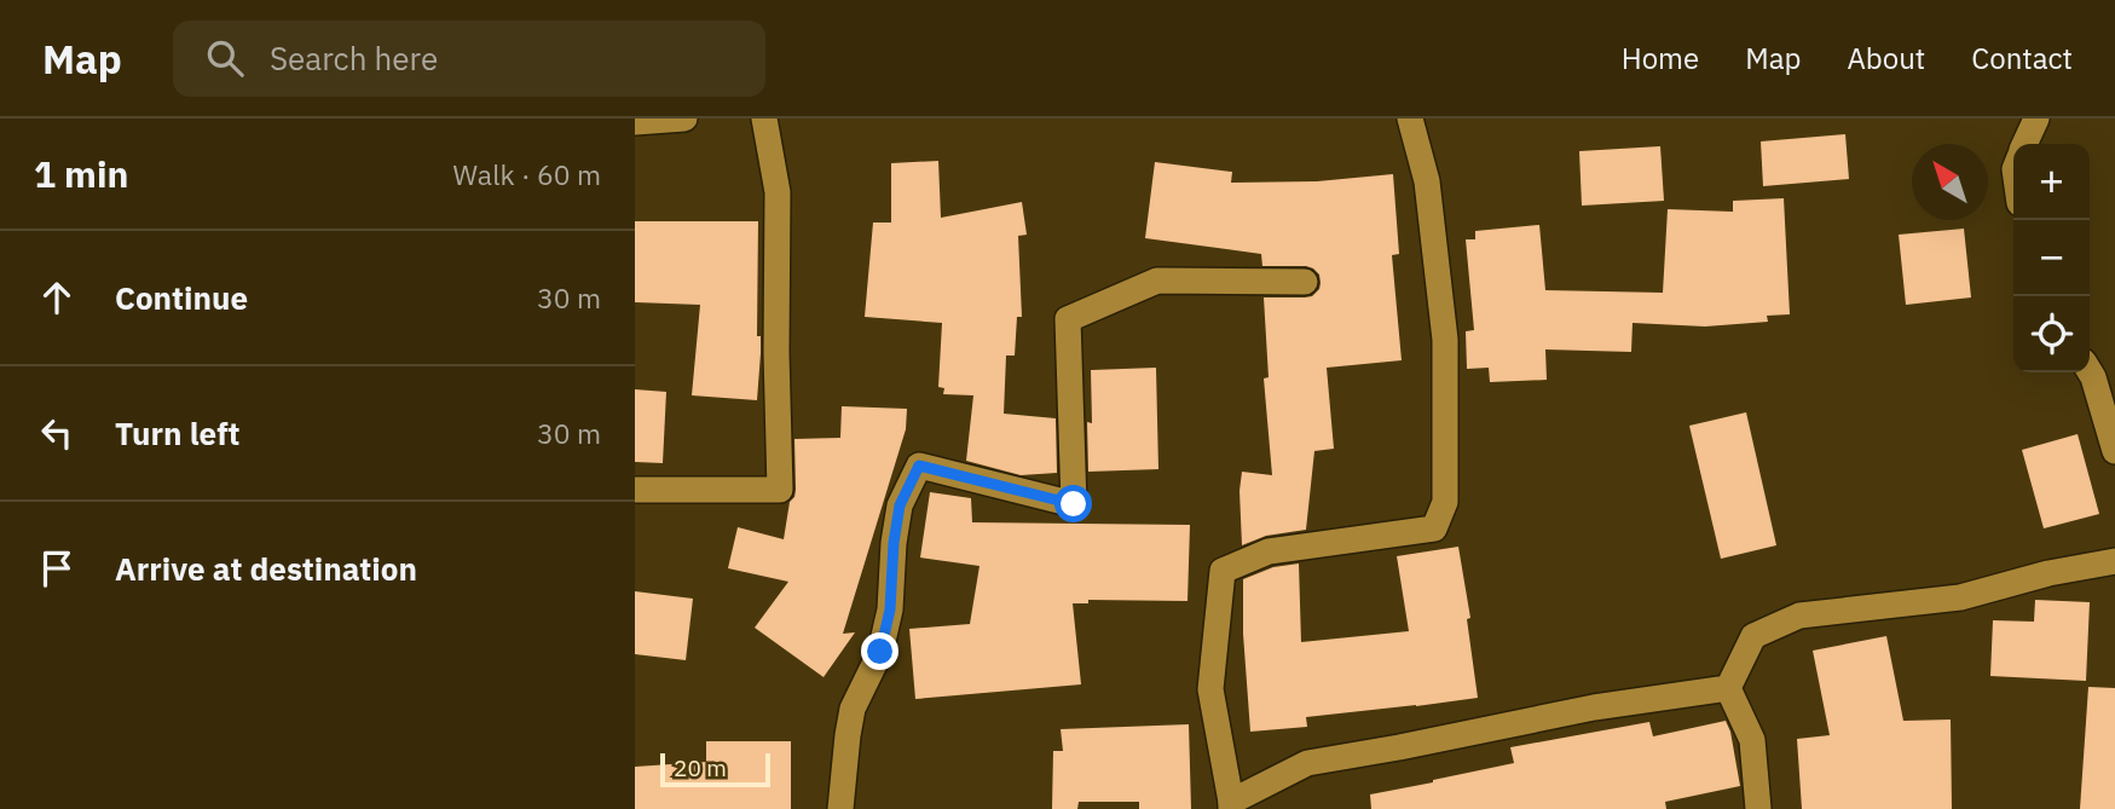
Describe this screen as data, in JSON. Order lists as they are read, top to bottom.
{
  "scale_bar": "20 m",
  "north": "top left",
  "page": {
    "header": "Map",
    "search": "Search here",
    "nav": [
      "Home",
      "Map",
      "About",
      "Contact"
    ],
    "heading": ["1 min", "Walk · 60 m"],
    "map_buttons": ["+", "−"],
    "list": [
      ["Continue", "30 m"],
      ["Turn left", "30 m"],
      "Arrive at destination"
    ],
    "scale": "20 m"
  }
}
